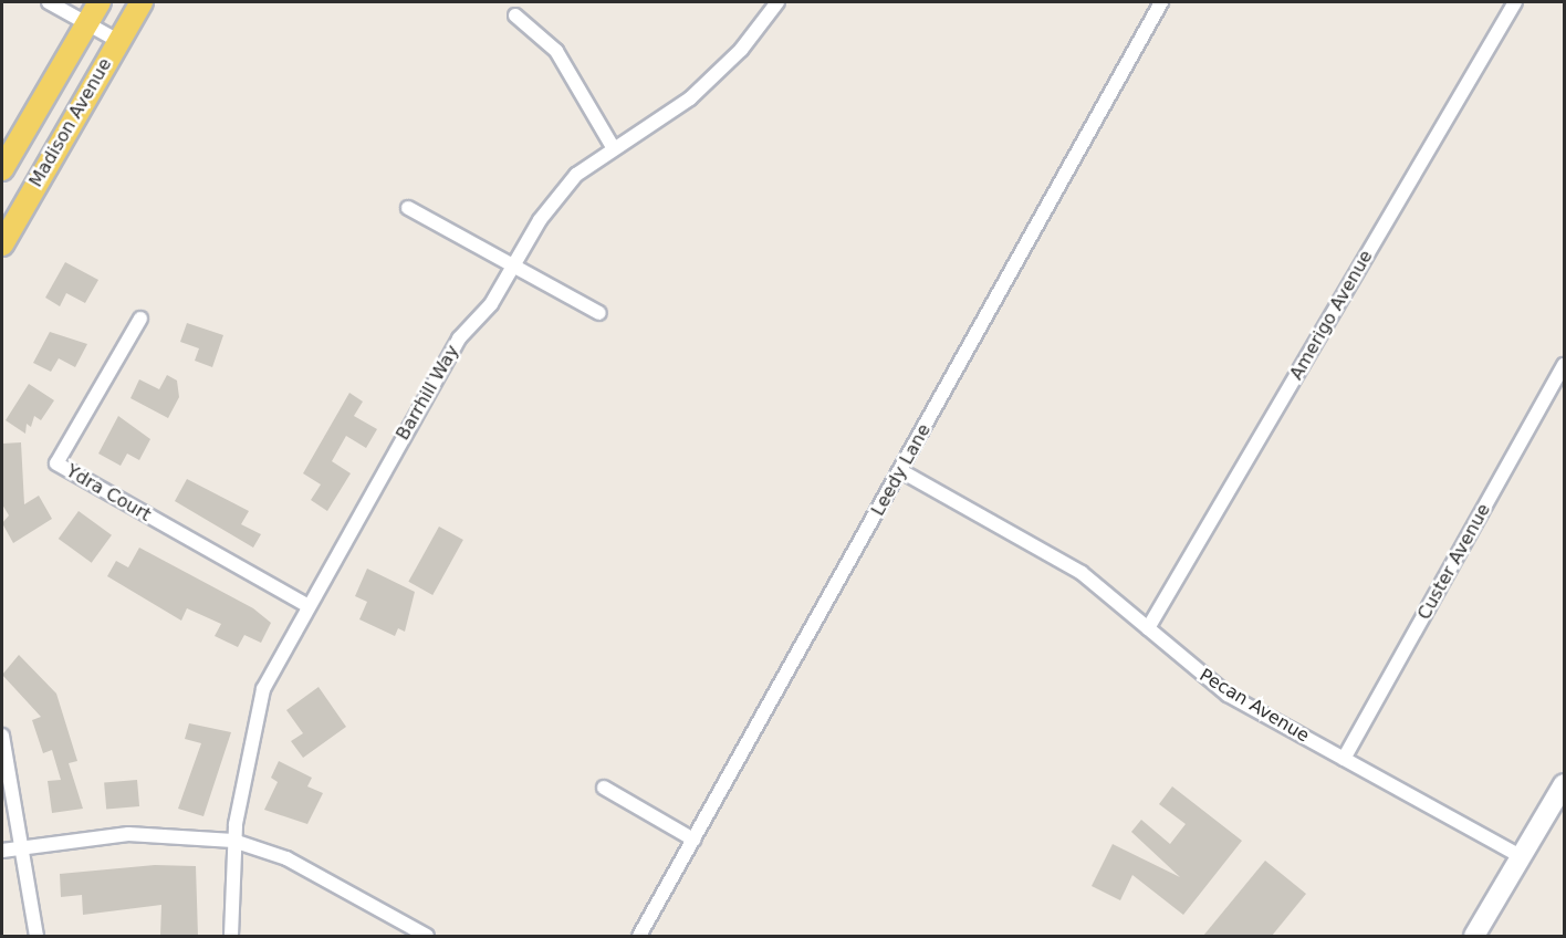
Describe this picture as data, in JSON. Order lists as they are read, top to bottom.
{
  "streets": {
    "main road": ["Madison Avenue"],
    "street": [
      "Amerigo Avenue",
      "Barrhill Way",
      "Leedy Lane",
      "Ydra Court",
      "Custer Avenue",
      "Pecan Avenue"
    ]
  },
  "crossings": [
    ["Amerigo Avenue", "Pecan Avenue"],
    ["Barrhill Way", "Ydra Court"],
    ["Leedy Lane", "Pecan Avenue"],
    ["Custer Avenue", "Pecan Avenue"]
  ]
}
